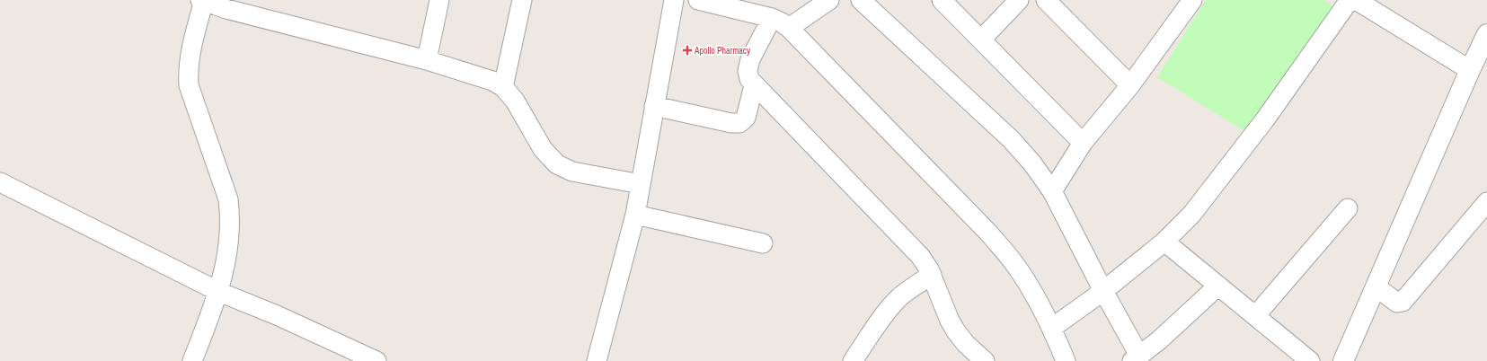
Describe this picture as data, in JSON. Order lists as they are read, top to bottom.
{
  "places": {
    "health": ["Apollo Pharmacy"]
  }
}
